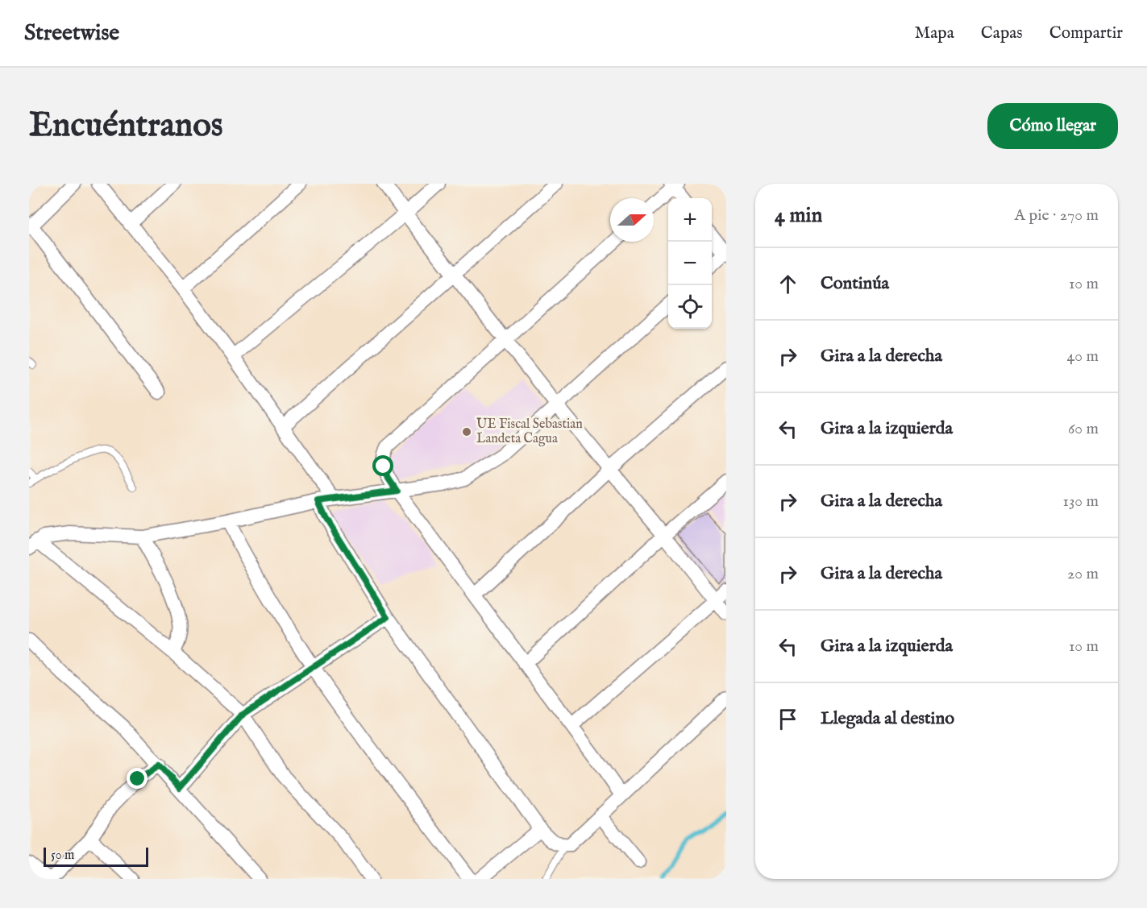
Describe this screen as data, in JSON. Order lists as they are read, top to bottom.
{
  "places": ["UE Fiscal Sebastian Landeta Cagua"],
  "scale_bar": "50 m",
  "north": "right",
  "page": {
    "header": "Streetwise",
    "nav": ["Mapa", "Capas", "Compartir"],
    "buttons": "Cómo llegar",
    "title": "Encuéntranos",
    "heading": ["4 min", "A pie · 270 m"],
    "map_buttons": ["+", "−"],
    "list": [
      ["Continúa", "10 m"],
      ["Gira a la derecha", "40 m"],
      ["Gira a la izquierda", "60 m"],
      ["Gira a la derecha", "130 m"],
      ["Gira a la derecha", "20 m"],
      ["Gira a la izquierda", "10 m"],
      "Llegada al destino"
    ],
    "scale": "50 m"
  }
}
